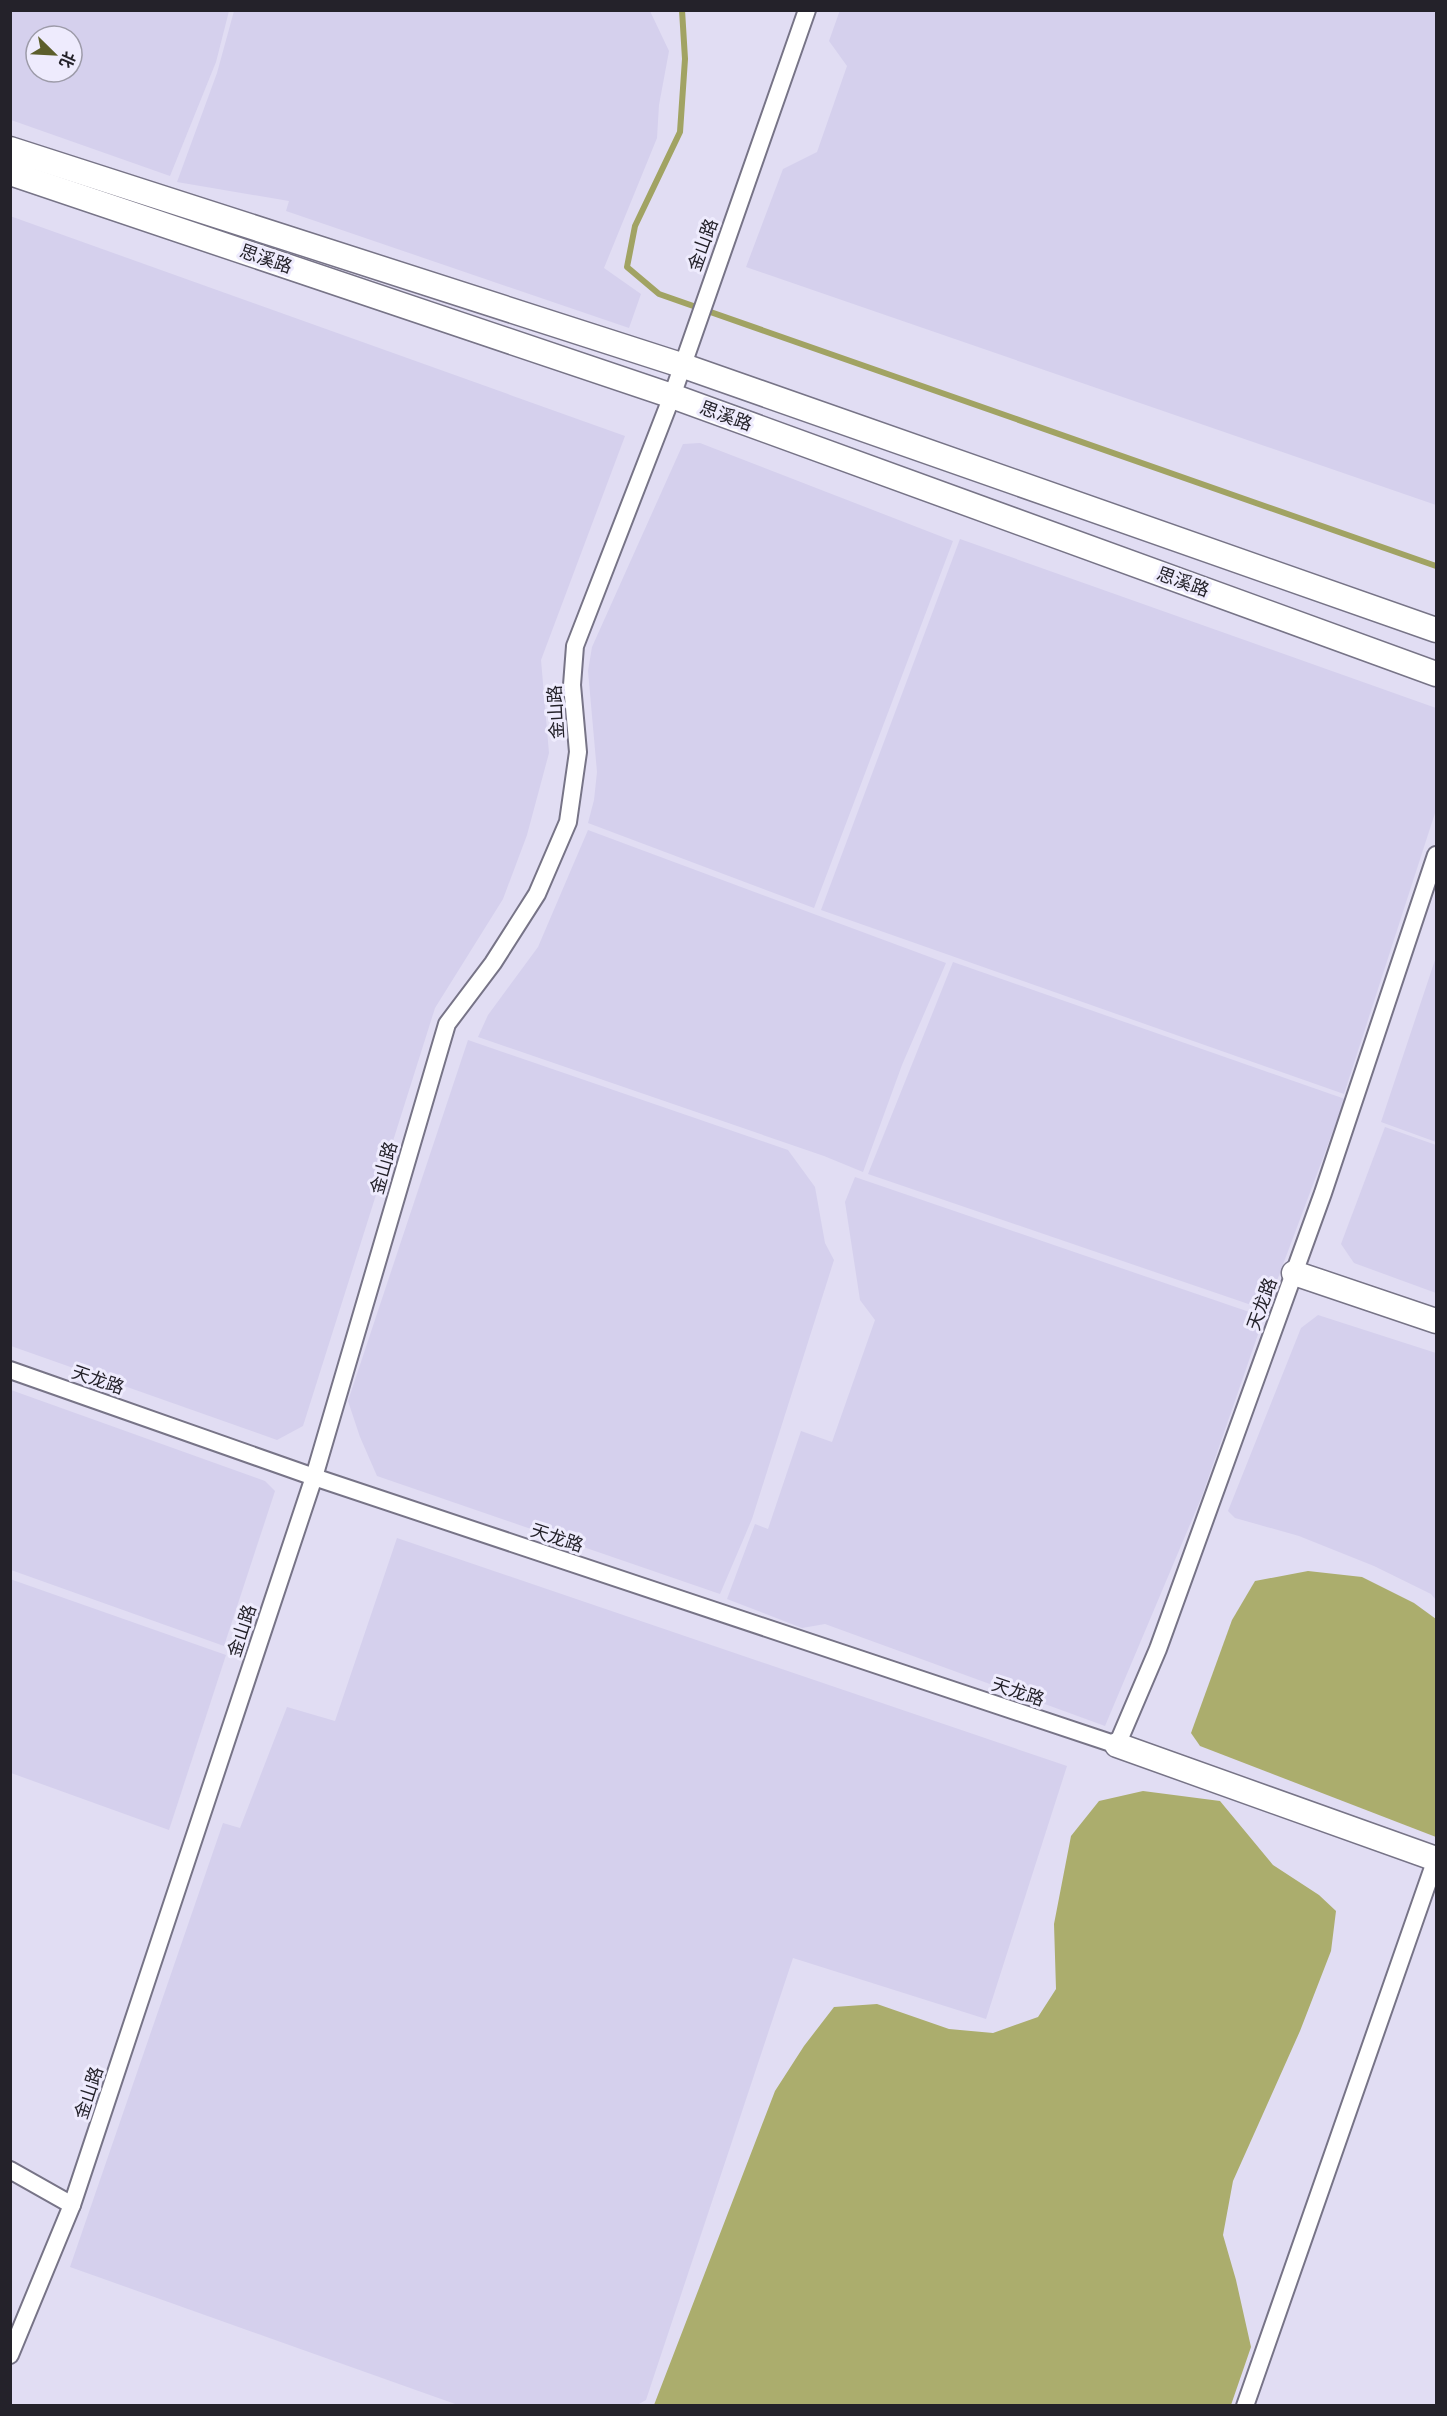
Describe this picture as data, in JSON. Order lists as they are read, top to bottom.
{
  "streets": {
    "street": ["金山路", "思溪路", "天龙路"]
  },
  "crossings": [
    ["金山路", "思溪路"],
    ["金山路", "天龙路"]
  ],
  "north": "bottom right"
}
